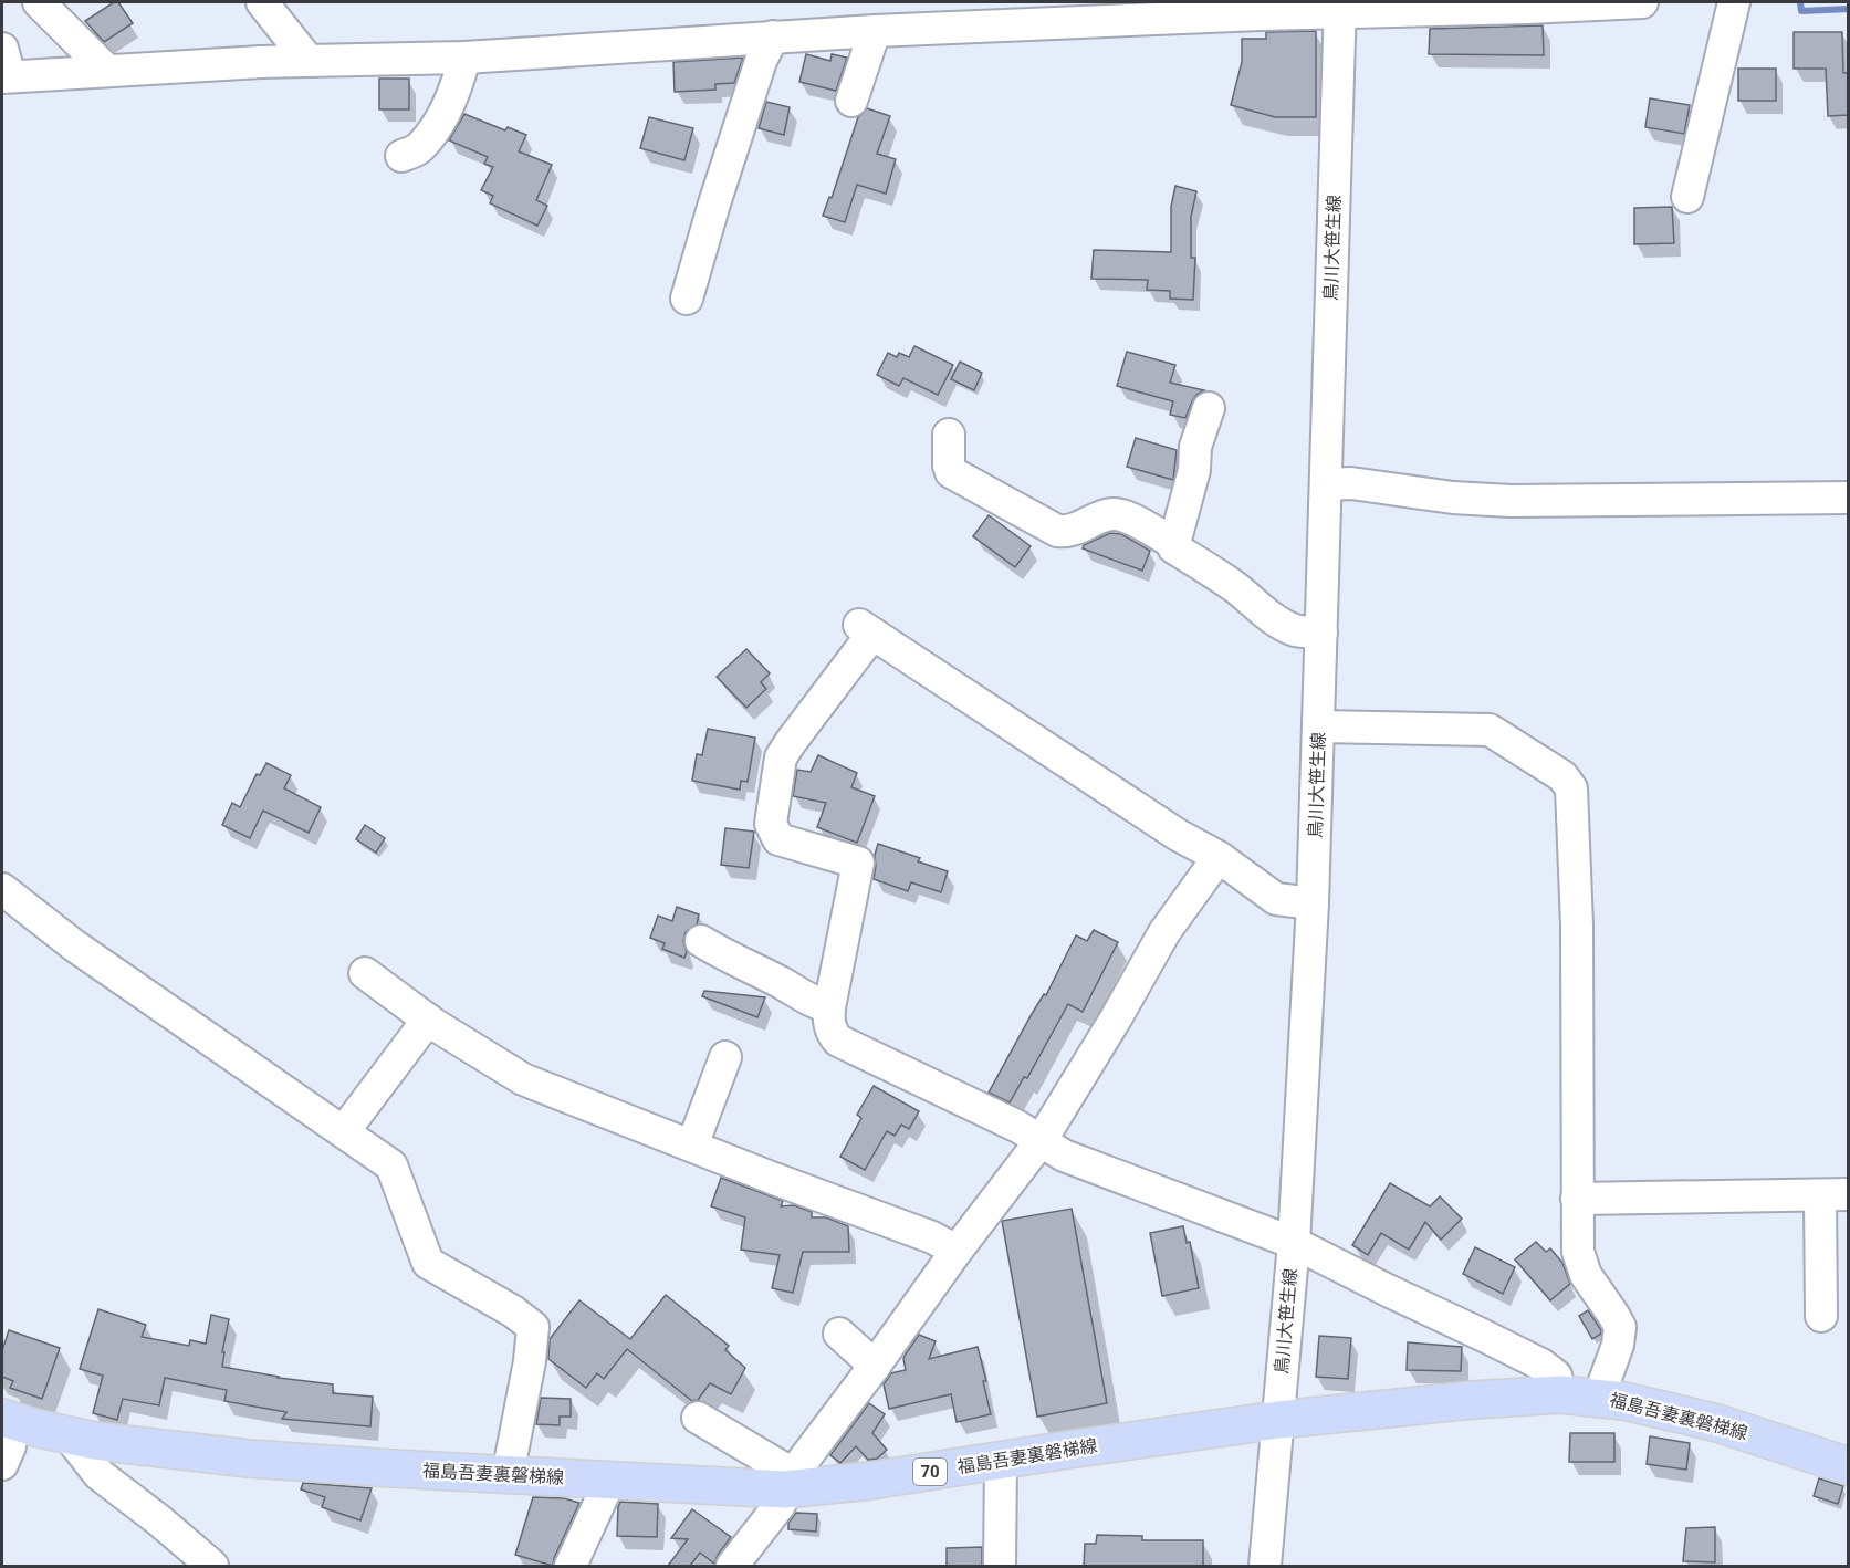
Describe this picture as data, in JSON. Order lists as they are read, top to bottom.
{
  "streets": {
    "main road": ["福島吾妻裏磐梯線", "70"],
    "street": ["鳥川大笹生線"]
  },
  "crossings": [
    ["鳥川大笹生線", "福島吾妻裏磐梯線"]
  ]
}
